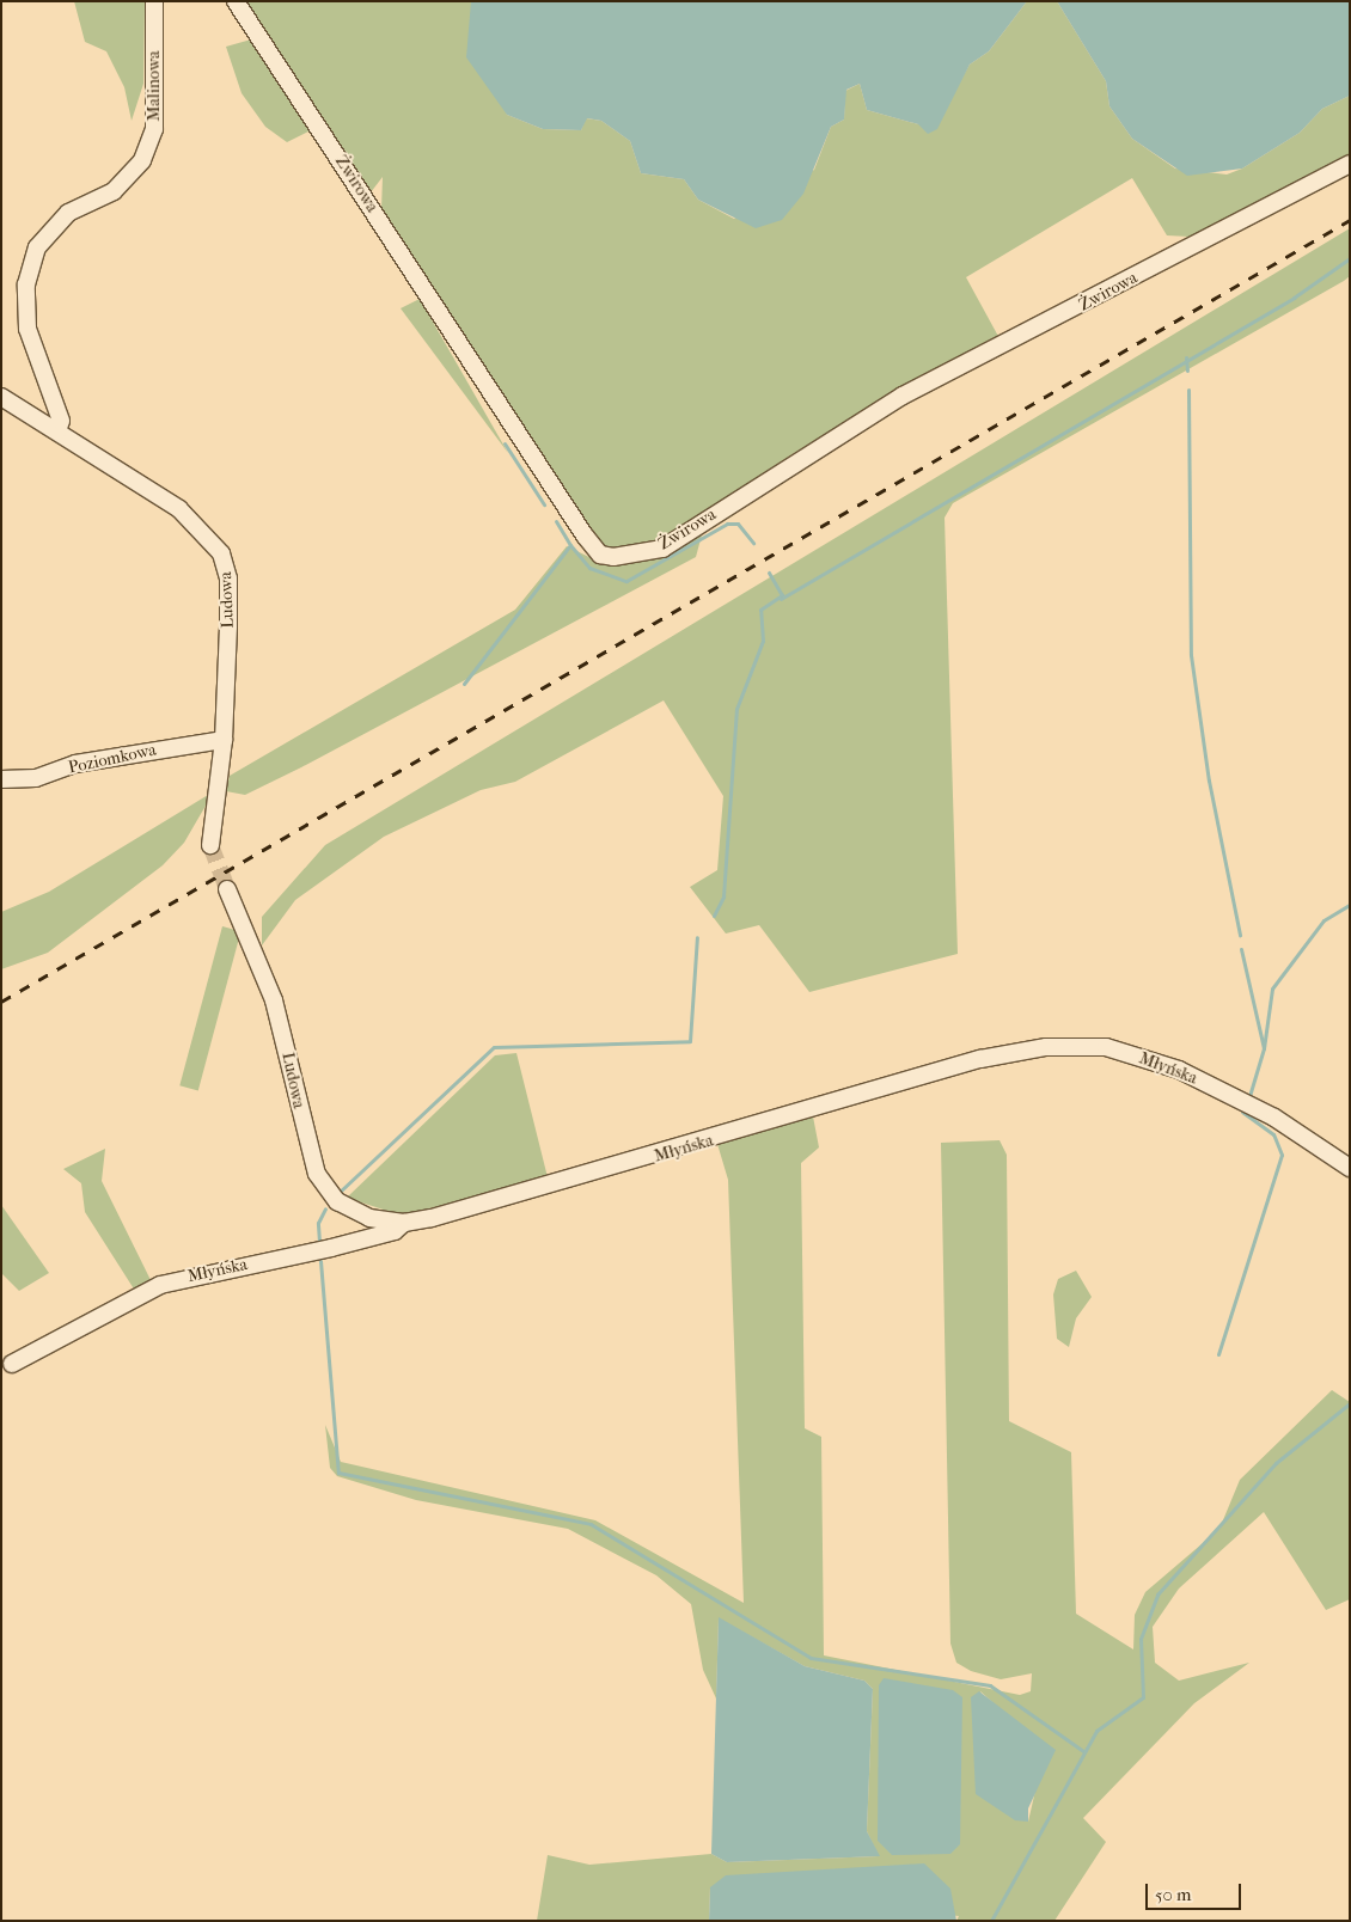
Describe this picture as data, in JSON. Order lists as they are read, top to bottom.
{
  "streets": {
    "street": [
      "Malinowa",
      "Żwirowa",
      "Ludowa",
      "Poziomkowa",
      "Młyńska"
    ]
  },
  "crossings": [
    ["Malinowa", "Ludowa"],
    ["Ludowa", "Poziomkowa"],
    ["Ludowa", "Młyńska"]
  ],
  "scale_bar": "50 m"
}
